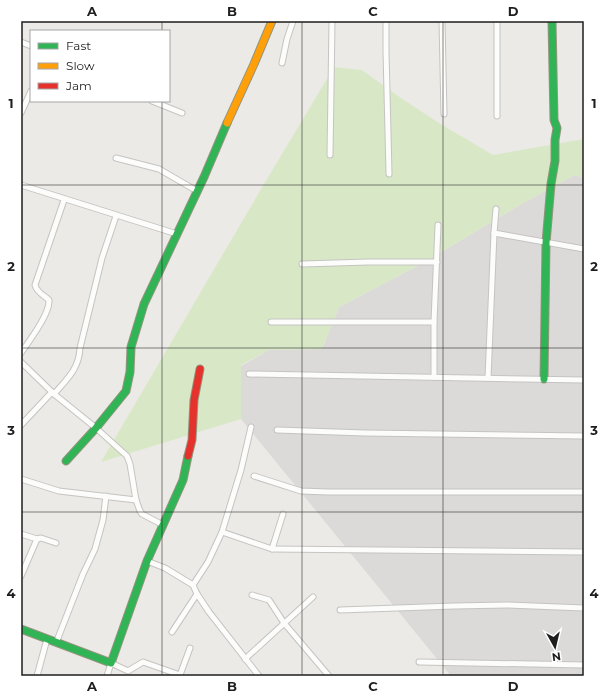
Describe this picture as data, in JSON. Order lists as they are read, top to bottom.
{
  "legend": ["Fast", "Slow", "Jam"],
  "north": "bottom",
  "grid": {
    "columns": [
      "A",
      "B",
      "C",
      "D"
    ],
    "rows": [
      "1",
      "2",
      "3",
      "4"
    ]
  }
}
